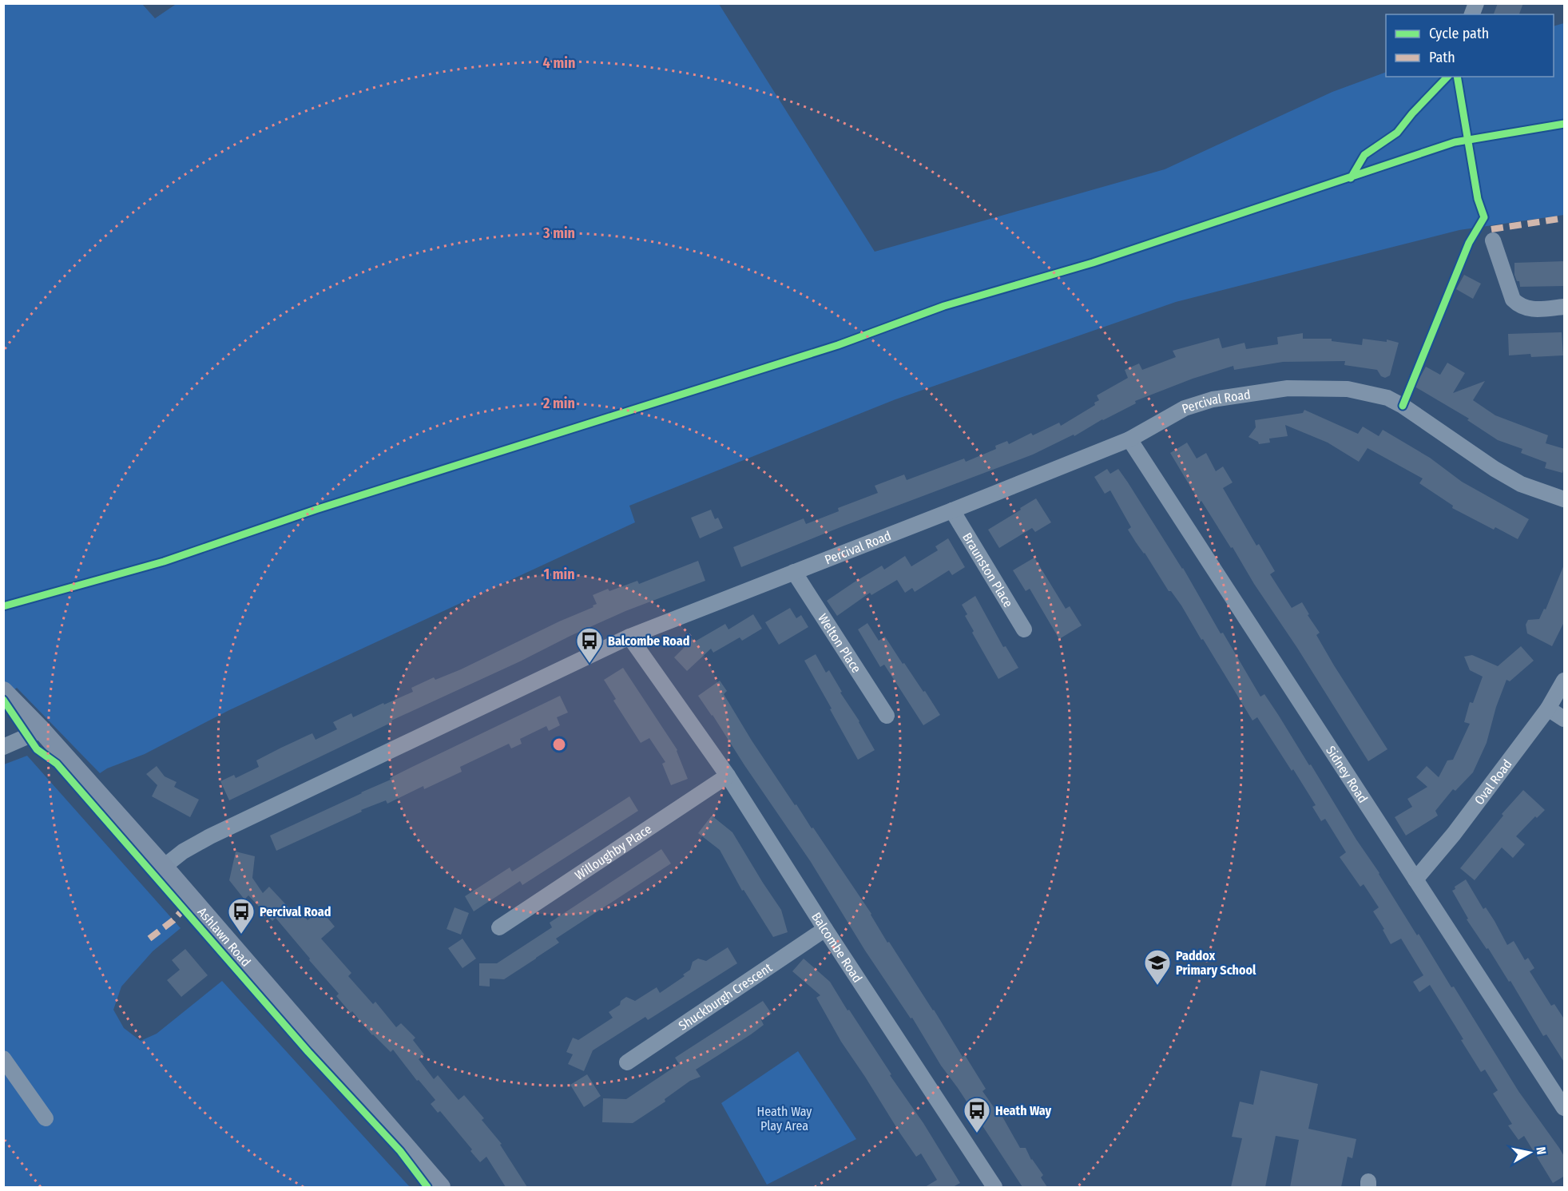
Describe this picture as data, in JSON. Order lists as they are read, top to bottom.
{
  "streets": {
    "main road": ["Ashlawn Road"],
    "street": [
      "Percival Road",
      "Braunston Place",
      "Welton Place",
      "Sidney Road",
      "Oval Road",
      "Willoughby Place",
      "Balcombe Road",
      "Shuckburgh Crescent"
    ]
  },
  "crossings": [
    ["Percival Road", "Braunston Place"],
    ["Percival Road", "Welton Place"],
    ["Percival Road", "Sidney Road"],
    ["Percival Road", "Ashlawn Road"],
    ["Percival Road", "Balcombe Road"],
    ["Sidney Road", "Oval Road"],
    ["Willoughby Place", "Balcombe Road"],
    ["Balcombe Road", "Shuckburgh Crescent"]
  ],
  "parks": ["Heath Way Play Area"],
  "places": {
    "bus stop": ["Balcombe Road", "Percival Road", "Heath Way"],
    "school or university": ["Paddox Primary School"]
  },
  "legend": ["Cycle path", "Path"],
  "north": "right",
  "rings": [
    "4 min",
    "3 min",
    "2 min",
    "1 min"
  ]
}
